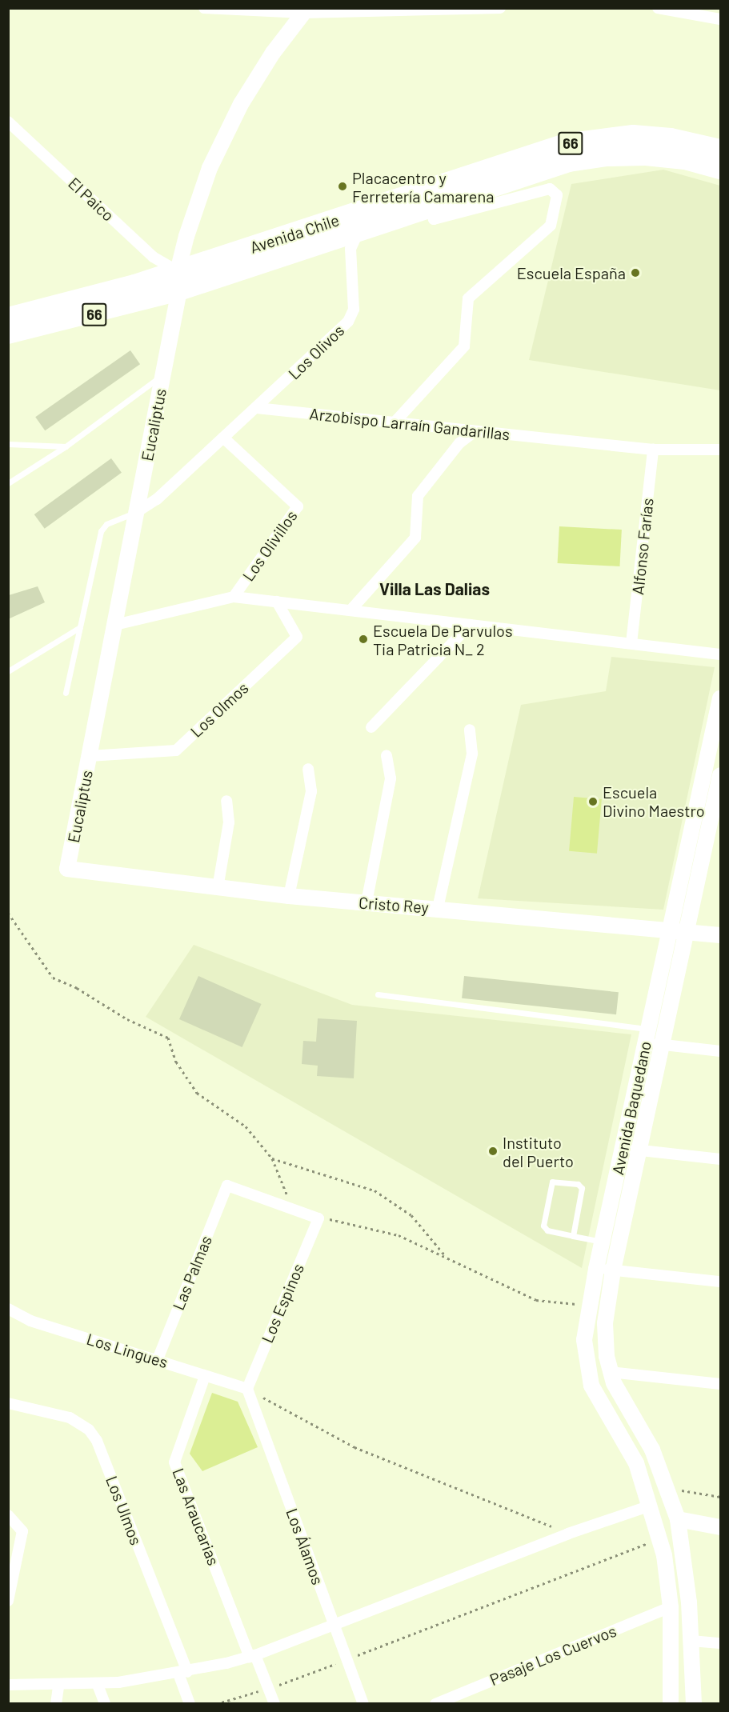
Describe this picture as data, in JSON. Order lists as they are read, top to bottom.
{
  "streets": {
    "highway": ["66", "Avenida Chile"],
    "main road": ["Eucaliptus", "Cristo Rey", "Avenida Baquedano"],
    "street": [
      "El Paico",
      "Los Olivos",
      "Arzobispo Larraín Gandarillas",
      "Los Olivillos",
      "Alfonso Farías",
      "Los Olmos",
      "Las Palmas",
      "Los Espinos",
      "Los Lingues",
      "Los Ulmos",
      "Las Araucarias",
      "Los Álamos",
      "Pasaje Los Cuervos"
    ]
  },
  "crossings": [
    ["El Paico", "Avenida Chile"],
    ["El Paico", "Eucaliptus"],
    ["Avenida Chile", "Los Olivos"],
    ["Avenida Chile", "Eucaliptus"],
    ["Los Olivos", "Arzobispo Larraín Gandarillas"],
    ["Arzobispo Larraín Gandarillas", "Alfonso Farías"],
    ["Eucaliptus", "Los Olmos"],
    ["Eucaliptus", "Cristo Rey"],
    ["Cristo Rey", "Avenida Baquedano"],
    ["Avenida Baquedano", "Pasaje Los Cuervos"],
    ["Las Palmas", "Los Lingues"],
    ["Los Espinos", "Los Lingues"],
    ["Los Espinos", "Los Álamos"],
    ["Los Lingues", "Las Araucarias"],
    ["Los Lingues", "Los Álamos"]
  ],
  "districts": ["Villa Las Dalias"],
  "places": [
    "Placacentro y Ferretería Camarena",
    "Escuela España",
    "Escuela De Parvulos Tia Patricia N_ 2",
    "Escuela Divino Maestro",
    "Instituto del Puerto"
  ]
}
